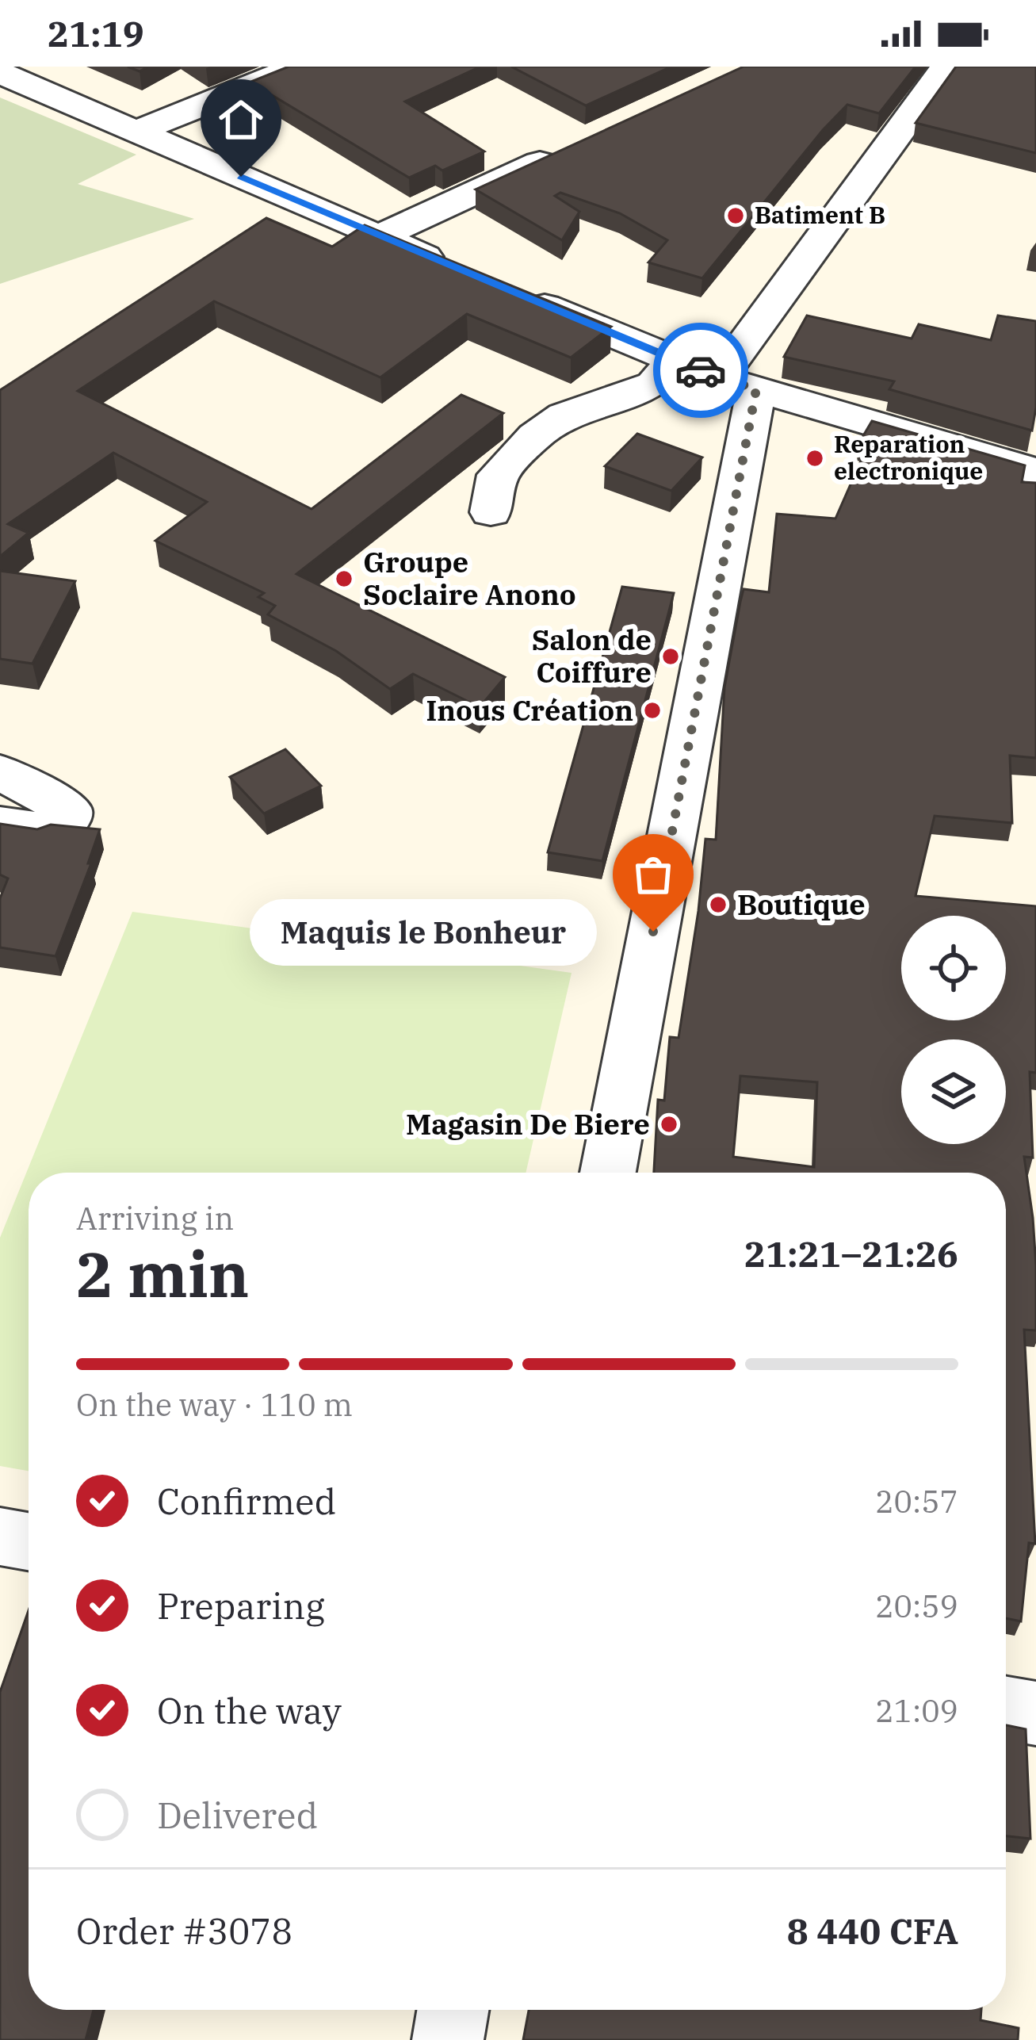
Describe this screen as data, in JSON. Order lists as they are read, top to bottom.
{
  "places": [
    "Batiment B",
    "Reparation electronique",
    "Groupe Soclaire Anono",
    "Salon de Coiffure",
    "Inous Création",
    "Boutique",
    "Maquis le Bonheur",
    "Magasin De Biere"
  ],
  "page": {
    "status": "21:19",
    "bubble": "Maquis le Bonheur",
    "heading": ["2 min", "Arriving in", "21:21–21:26"],
    "panel": ["Order #3078", "8 440 CFA"],
    "bar": "On the way · 110 m",
    "list": [
      ["Confirmed", "20:57"],
      ["Preparing", "20:59"],
      ["On the way", "21:09"],
      "Delivered"
    ]
  }
}
